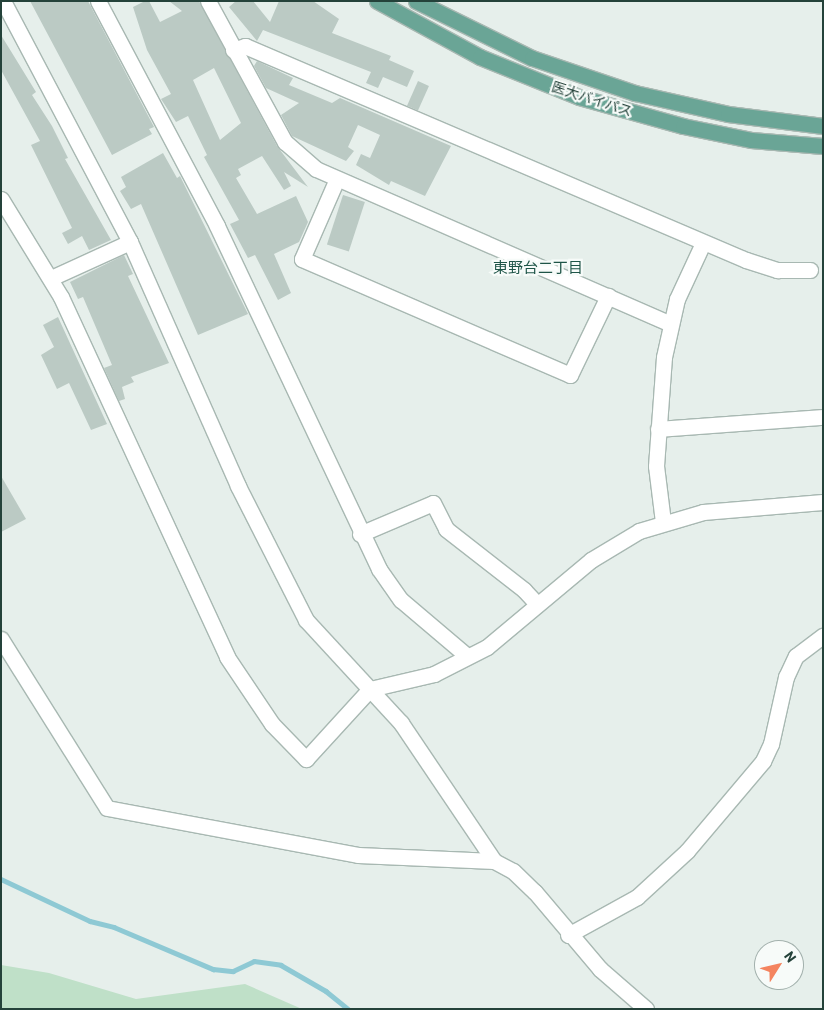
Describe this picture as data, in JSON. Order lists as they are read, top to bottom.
{
  "streets": {
    "main road": ["医大バイパス"]
  },
  "districts": ["東野台二丁目"],
  "north": "top right"
}
